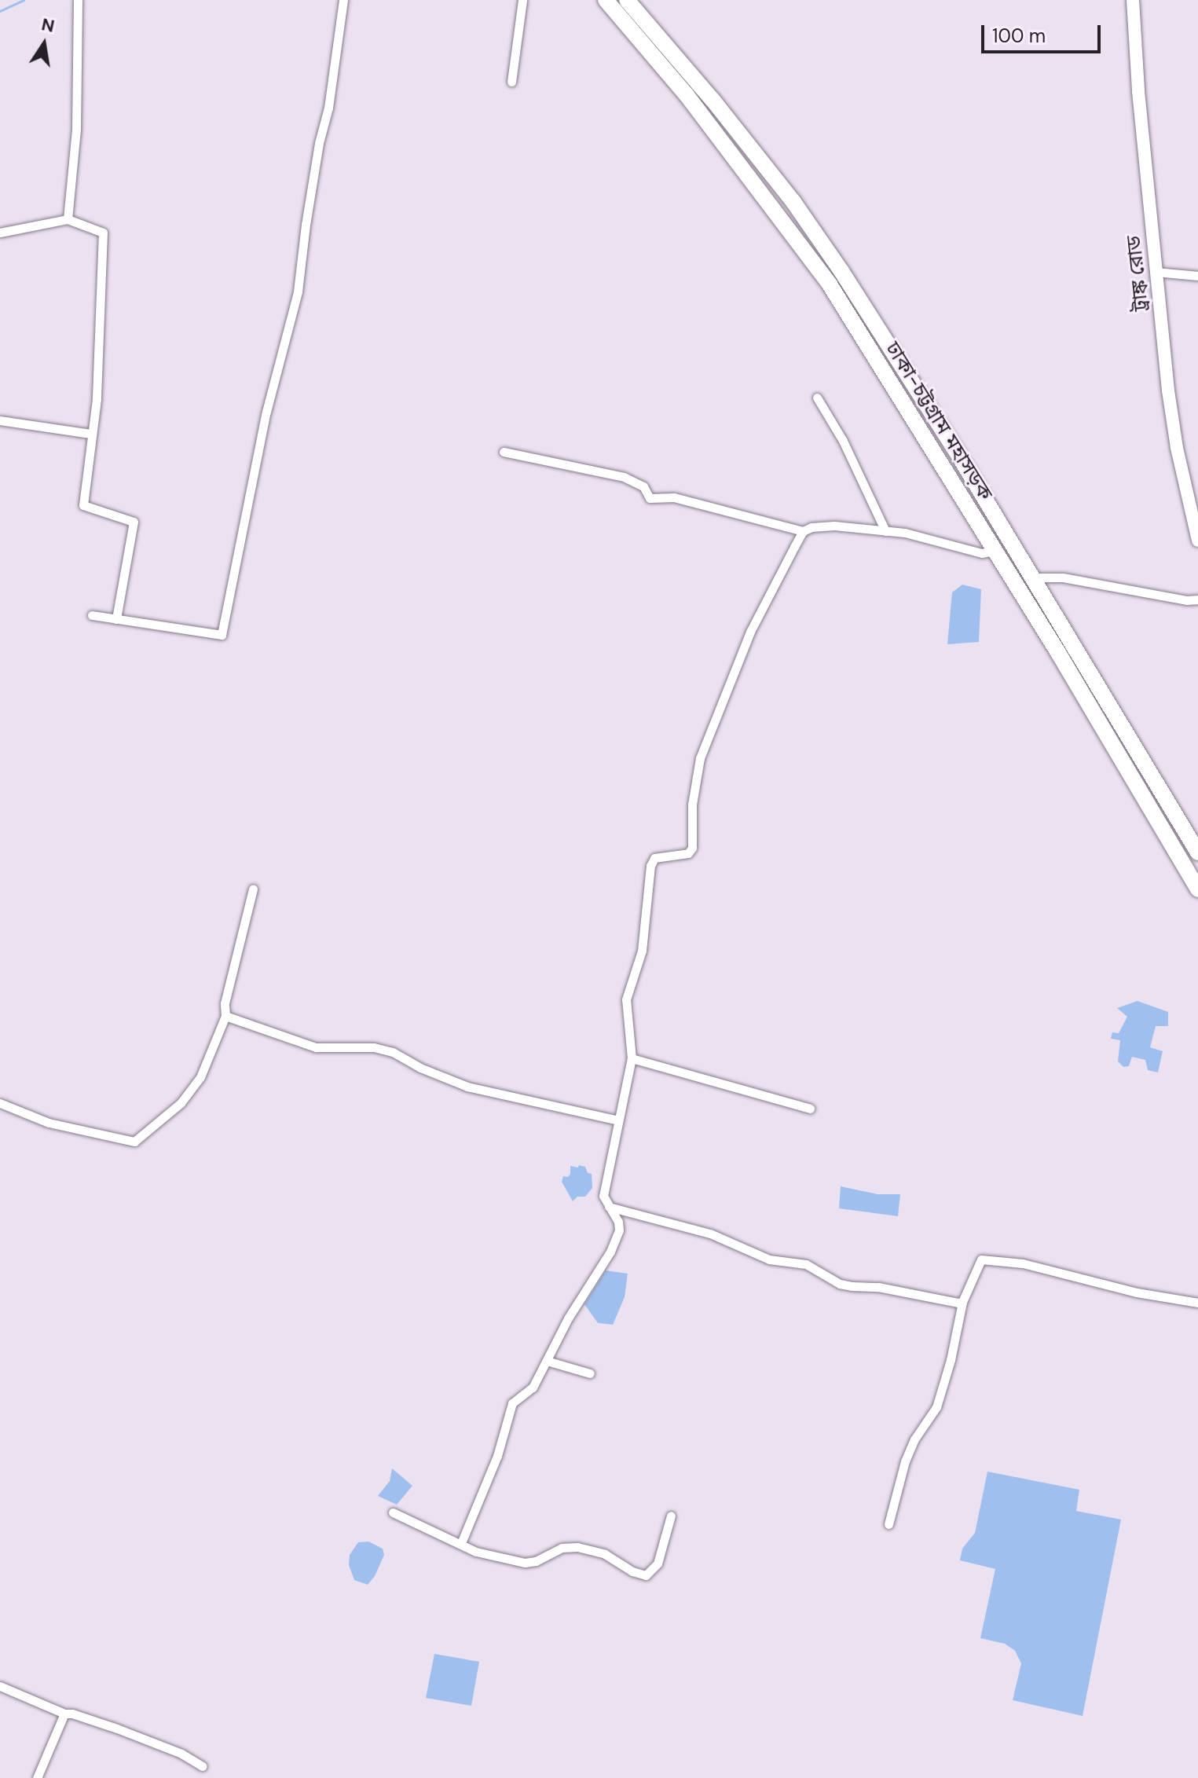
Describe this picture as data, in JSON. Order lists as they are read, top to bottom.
{
  "streets": {
    "highway": ["ঢাকা-চট্টগ্রাম মহাসড়ক"],
    "main road": ["ট্রাঙ্ক রোড"]
  },
  "scale_bar": "100 m",
  "north": "top"
}
